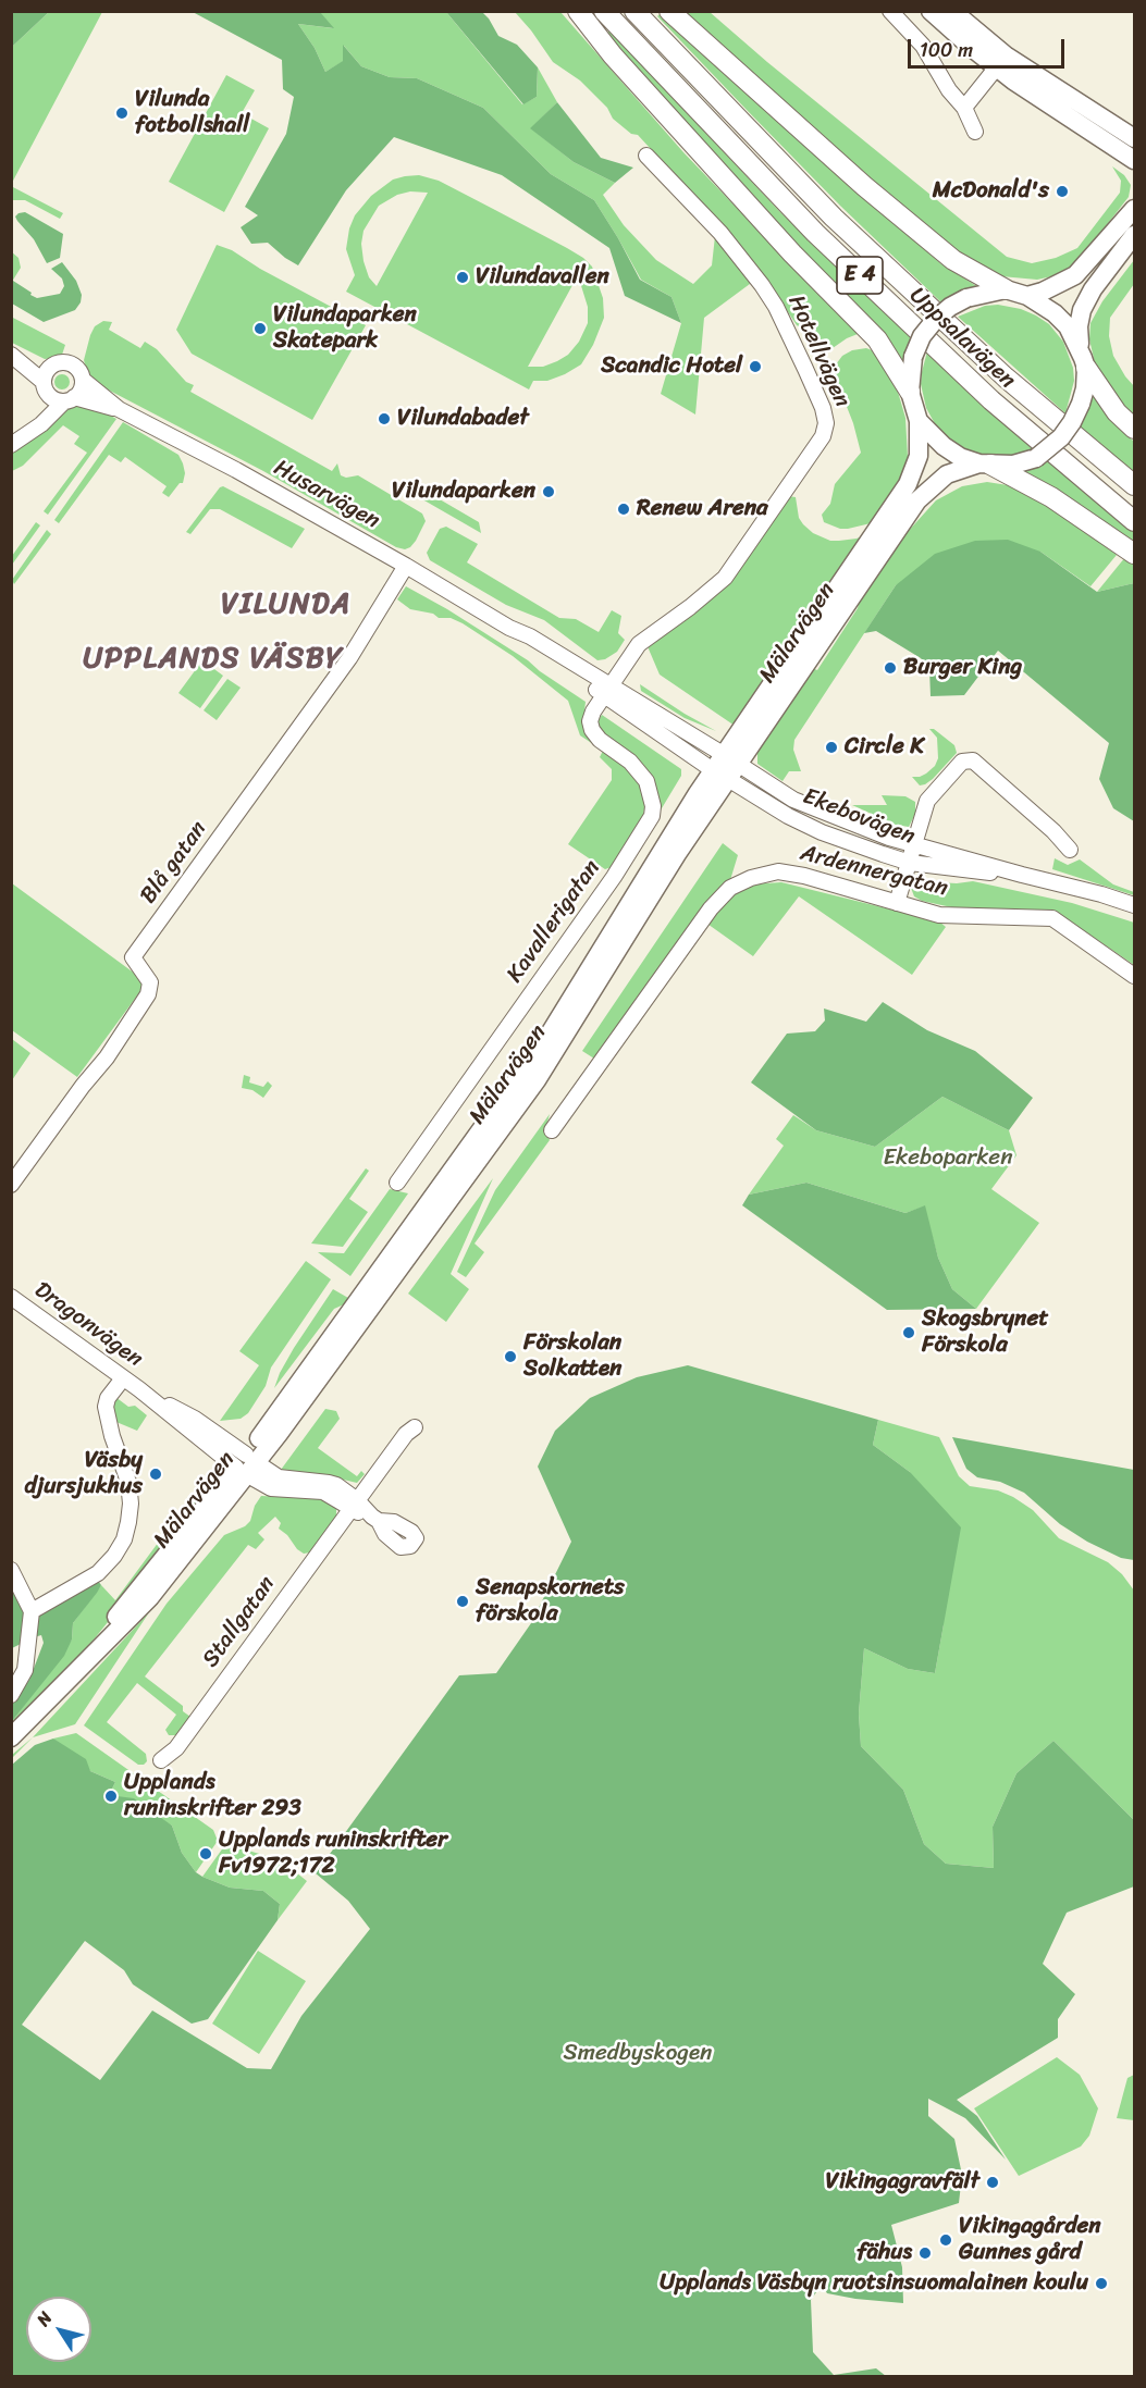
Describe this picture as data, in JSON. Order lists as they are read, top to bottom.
{
  "streets": {
    "highway": ["E 4", "Uppsalavägen"],
    "main road": ["Mälarvägen"],
    "street": [
      "Hotellvägen",
      "Husarvägen",
      "Ekebovägen",
      "Blå gatan",
      "Ardennergatan",
      "Kavallerigatan",
      "Dragonvägen",
      "Stallgatan"
    ]
  },
  "crossings": [
    ["Hotellvägen", "Husarvägen"],
    ["Hotellvägen", "Kavallerigatan"],
    ["Husarvägen", "Mälarvägen"],
    ["Husarvägen", "Ekebovägen"],
    ["Husarvägen", "Blå gatan"],
    ["Husarvägen", "Kavallerigatan"],
    ["Mälarvägen", "Ekebovägen"],
    ["Mälarvägen", "Dragonvägen"]
  ],
  "districts": ["VILUNDA", "UPPLANDS VÄSBY"],
  "parks": ["Ekeboparken", "Smedbyskogen"],
  "places": [
    "Vilunda fotbollshall",
    "McDonald's",
    "Vilundavallen",
    "Vilundaparken Skatepark",
    "Scandic Hotel",
    "Vilundabadet",
    "Vilundaparken",
    "Renew Arena",
    "Burger King",
    "Circle K",
    "Skogsbrynet Förskola",
    "Förskolan Solkatten",
    "Väsby djursjukhus",
    "Senapskornets förskola",
    "Upplands runinskrifter 293",
    "Upplands runinskrifter Fv1972;172",
    "Vikingagravfält",
    "Vikingagården Gunnes gård",
    "fähus",
    "Upplands Väsbyn ruotsinsuomalainen koulu"
  ],
  "scale_bar": "100 m",
  "north": "top left"
}
